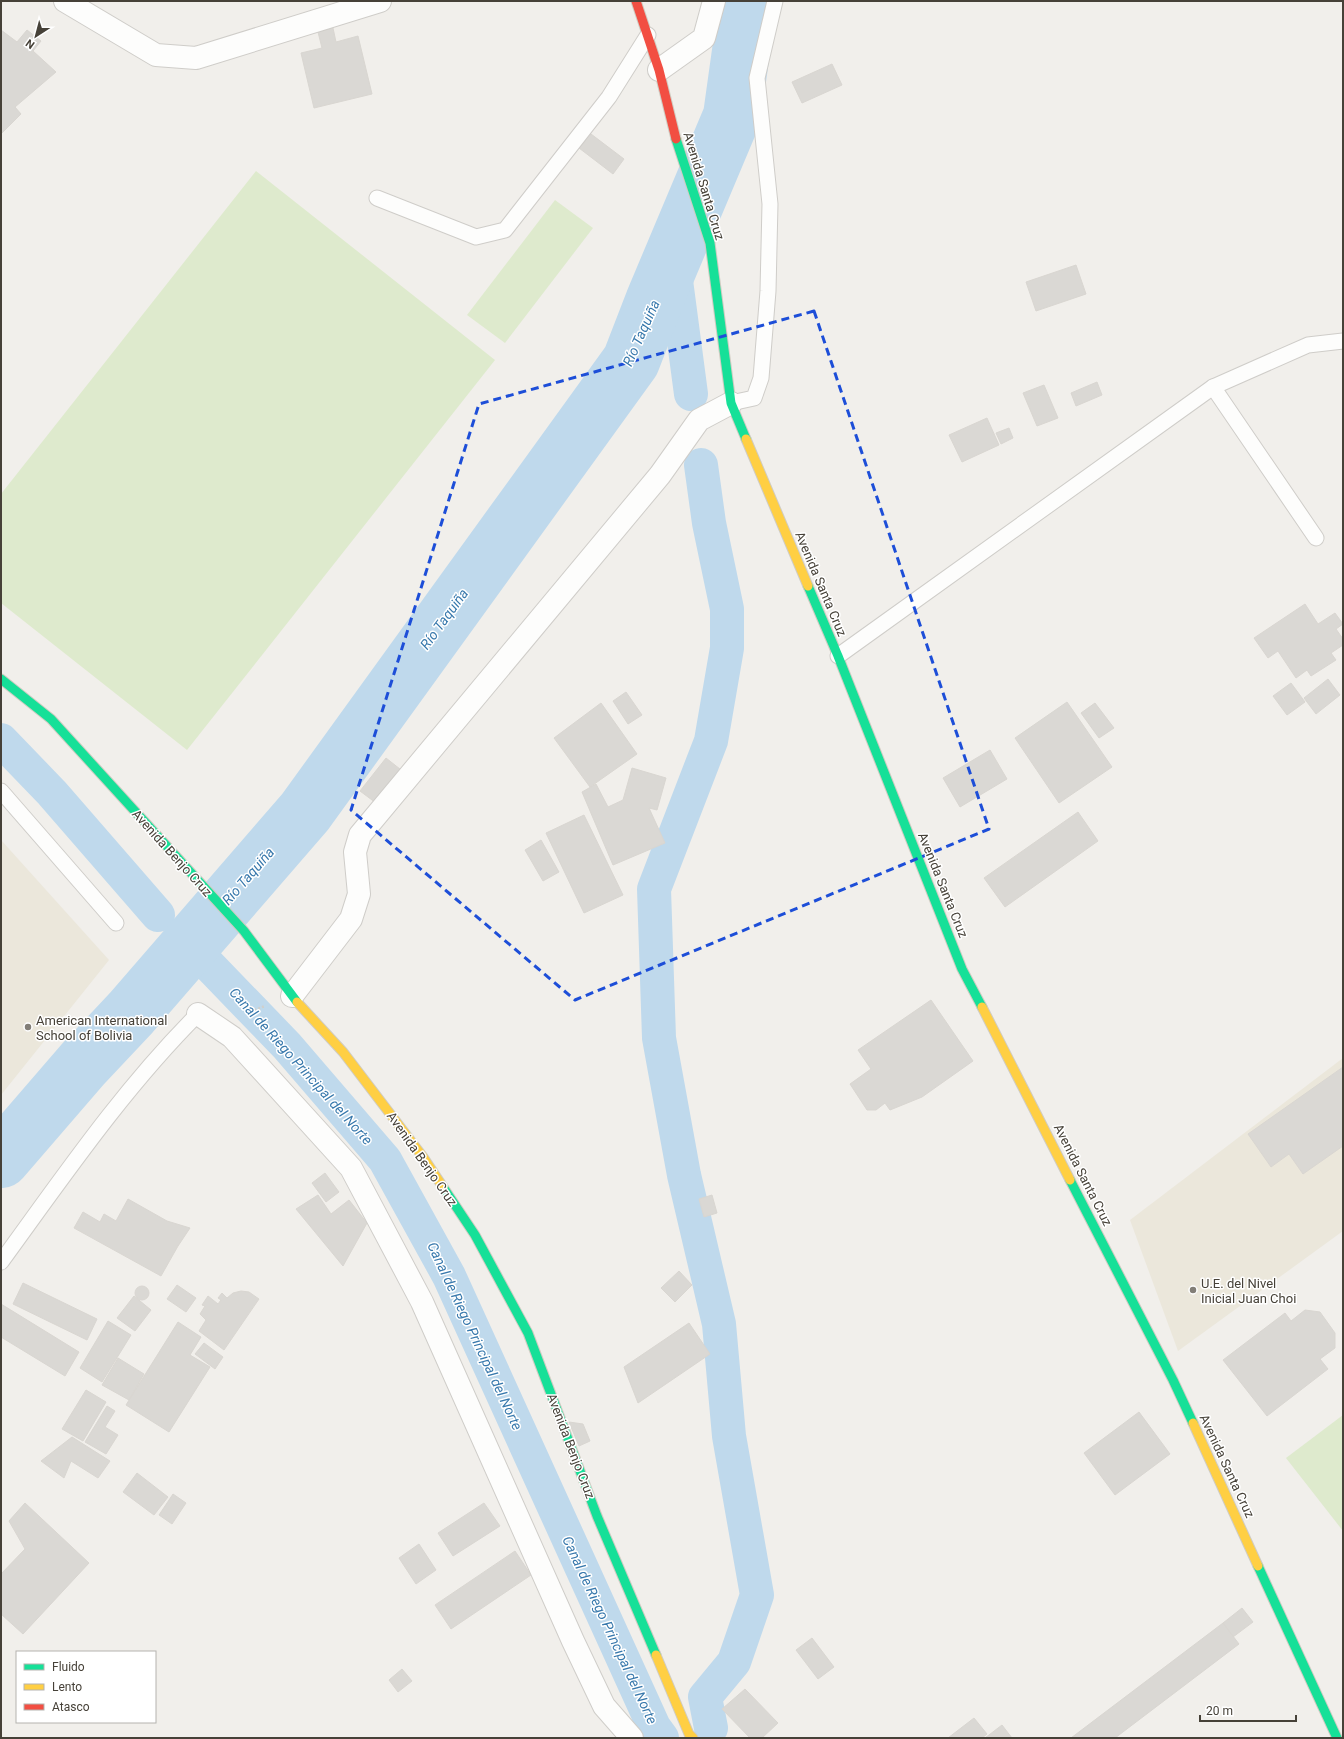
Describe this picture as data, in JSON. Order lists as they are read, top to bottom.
{
  "streets": {
    "street": ["Avenida Santa Cruz", "Avenida Benjo Cruz"]
  },
  "water": ["Río Taquiña", "Canal de Riego Principal del Norte"],
  "places": ["American International School of Bolivia", "U.E. del Nivel Inicial Juan Choi"],
  "legend": ["Fluido", "Lento", "Atasco"],
  "scale_bar": "20 m",
  "north": "bottom left"
}
